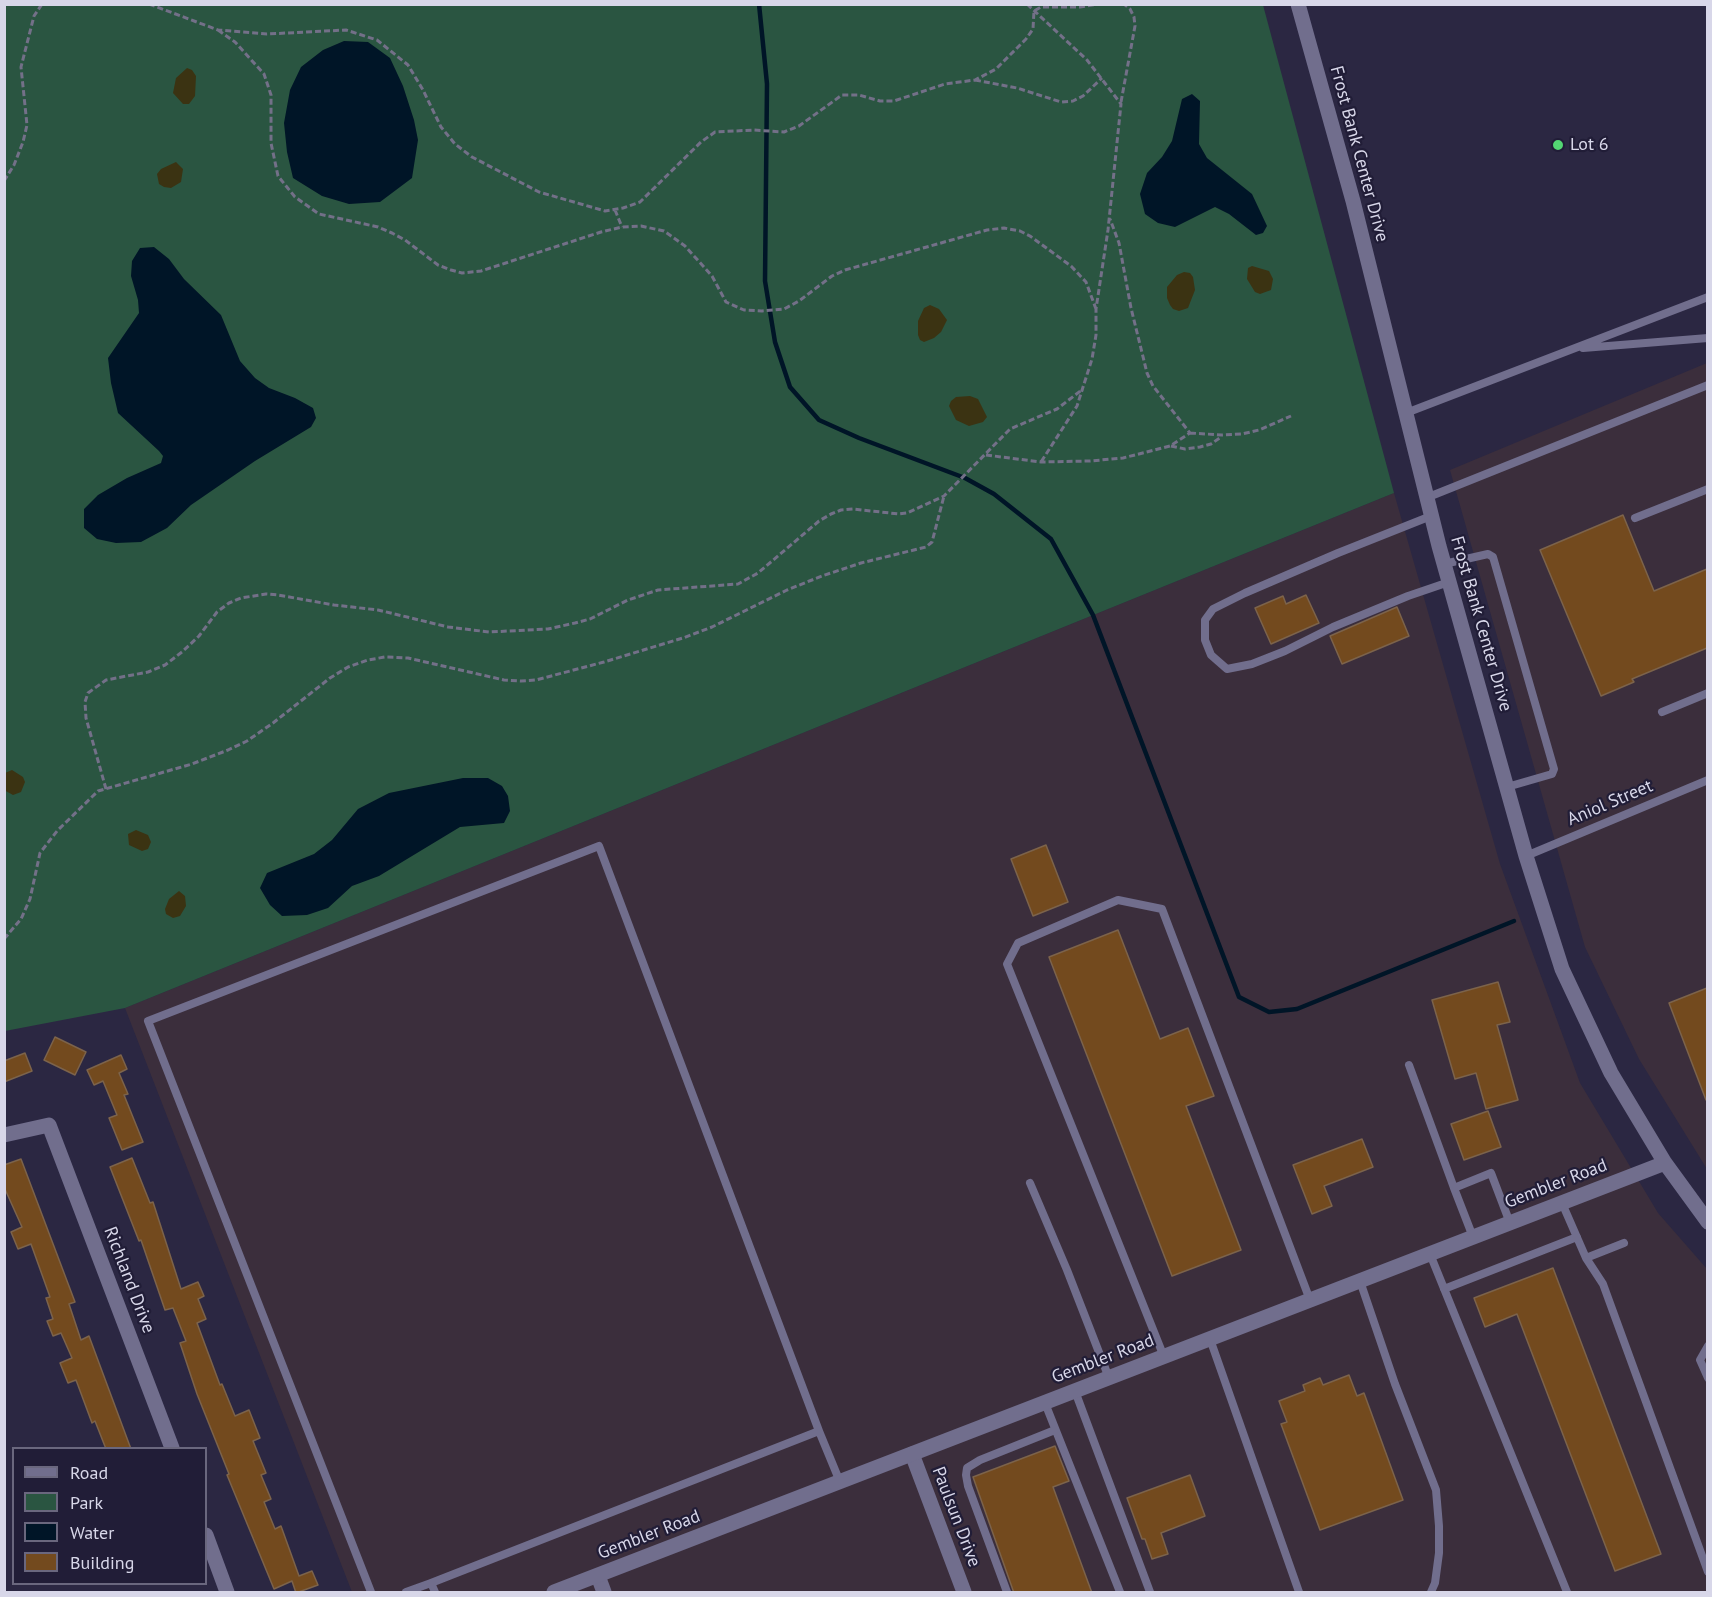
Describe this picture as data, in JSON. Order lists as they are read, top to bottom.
{
  "streets": {
    "main road": [
      "Frost Bank Center Drive",
      "Gembler Road",
      "Richland Drive",
      "Paulsun Drive"
    ],
    "lane": ["Aniol Street"]
  },
  "crossings": [
    ["Frost Bank Center Drive", "Aniol Street"],
    ["Frost Bank Center Drive", "Gembler Road"],
    ["Gembler Road", "Paulsun Drive"]
  ],
  "places": ["Lot 6"],
  "legend": [
    "Road",
    "Park",
    "Water",
    "Building"
  ]
}
